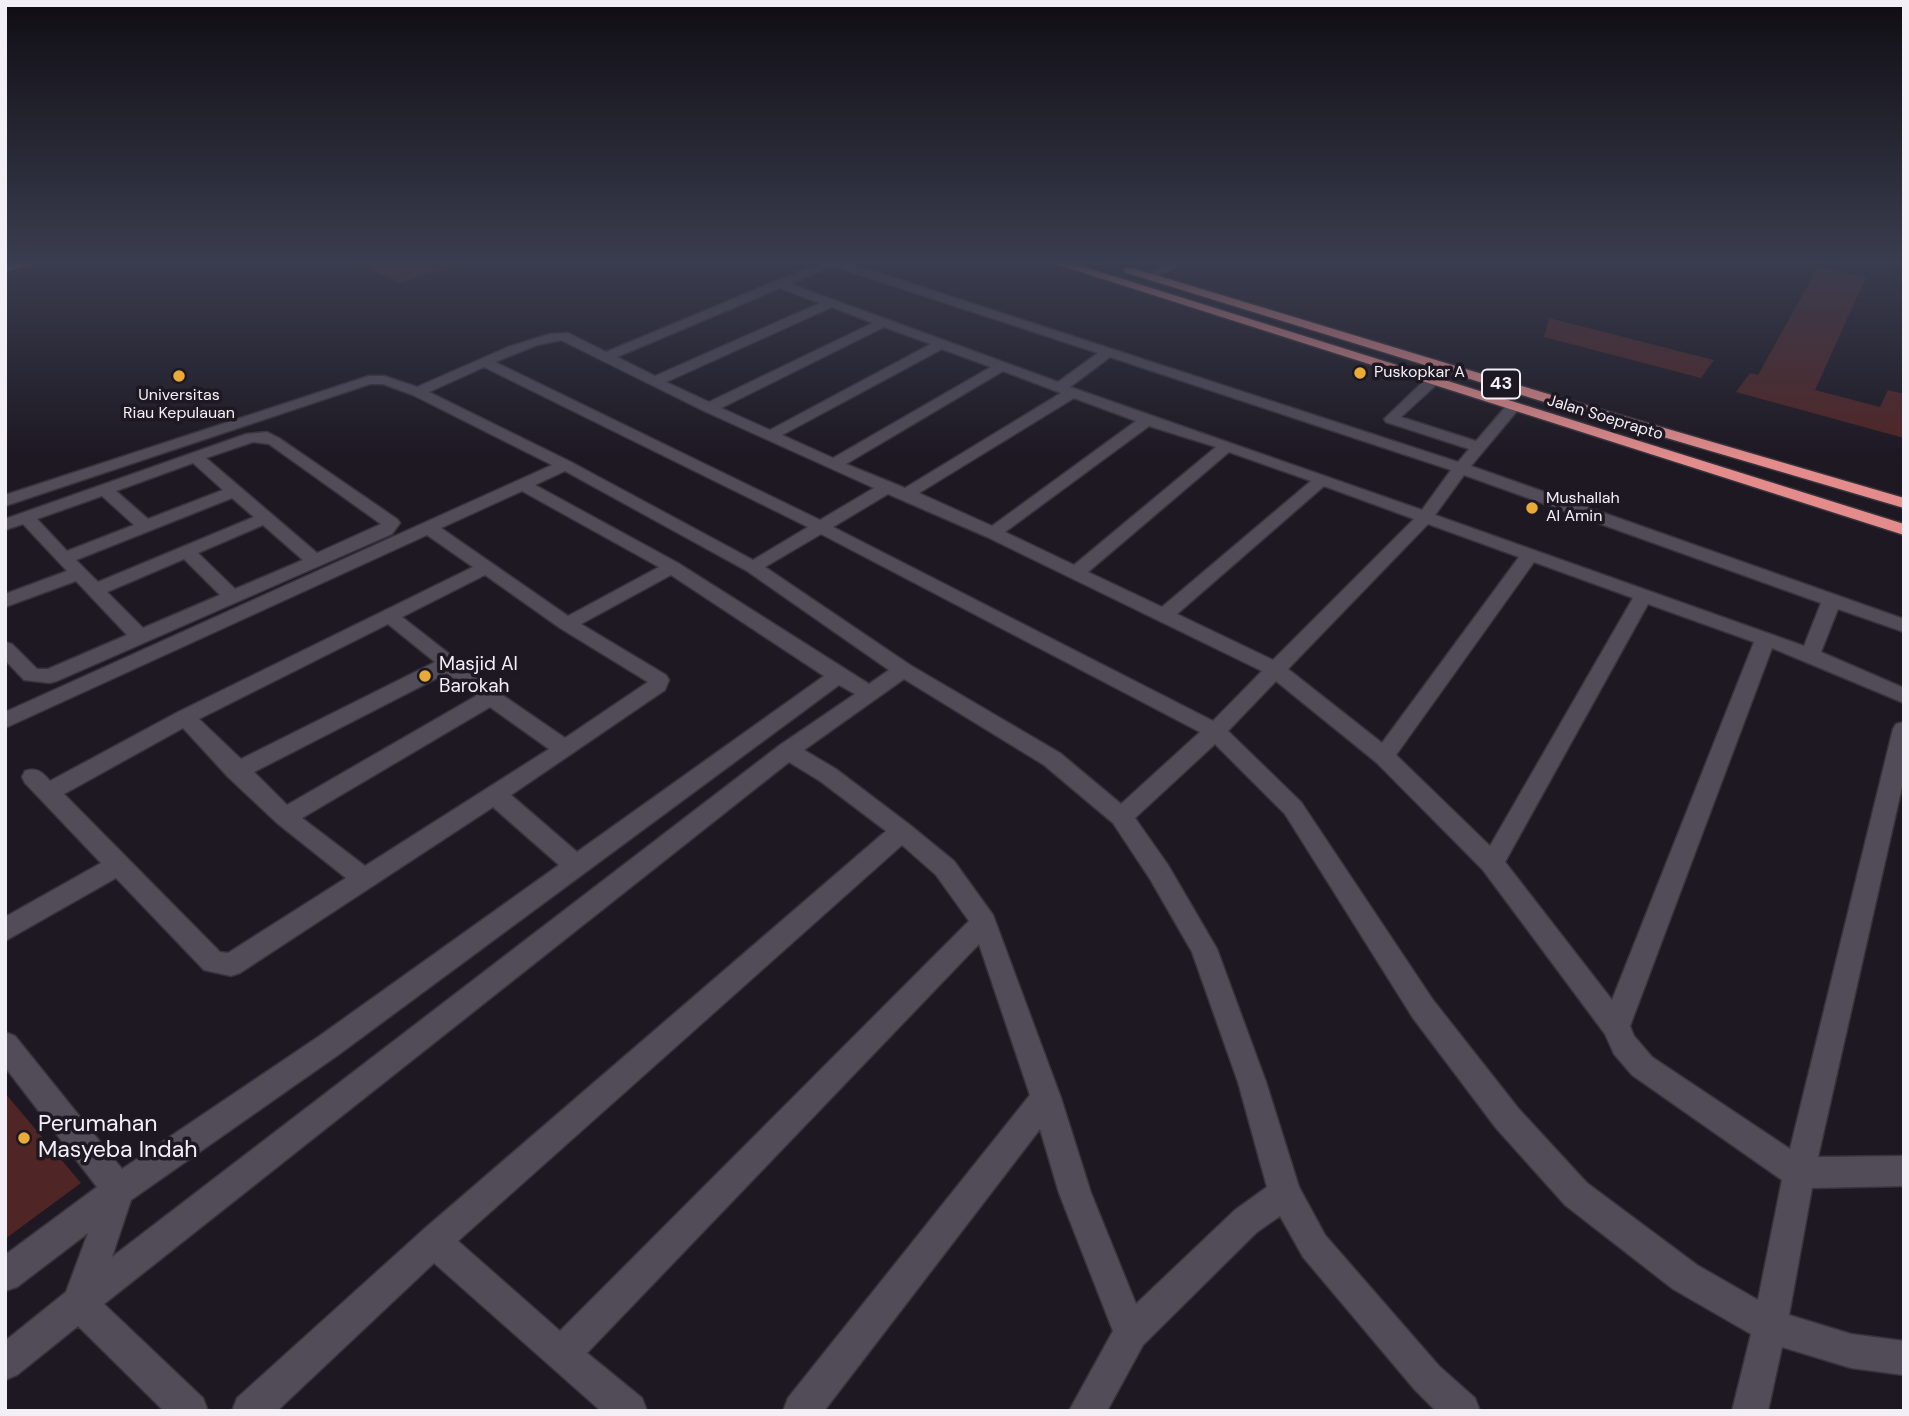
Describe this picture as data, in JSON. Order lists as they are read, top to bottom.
{
  "streets": {
    "highway": ["43", "Jalan Soeprapto"]
  },
  "places": [
    "Puskopkar A",
    "Universitas Riau Kepulauan",
    "Mushallah Al Amin",
    "Masjid Al Barokah",
    "Perumahan Masyeba Indah"
  ]
}
